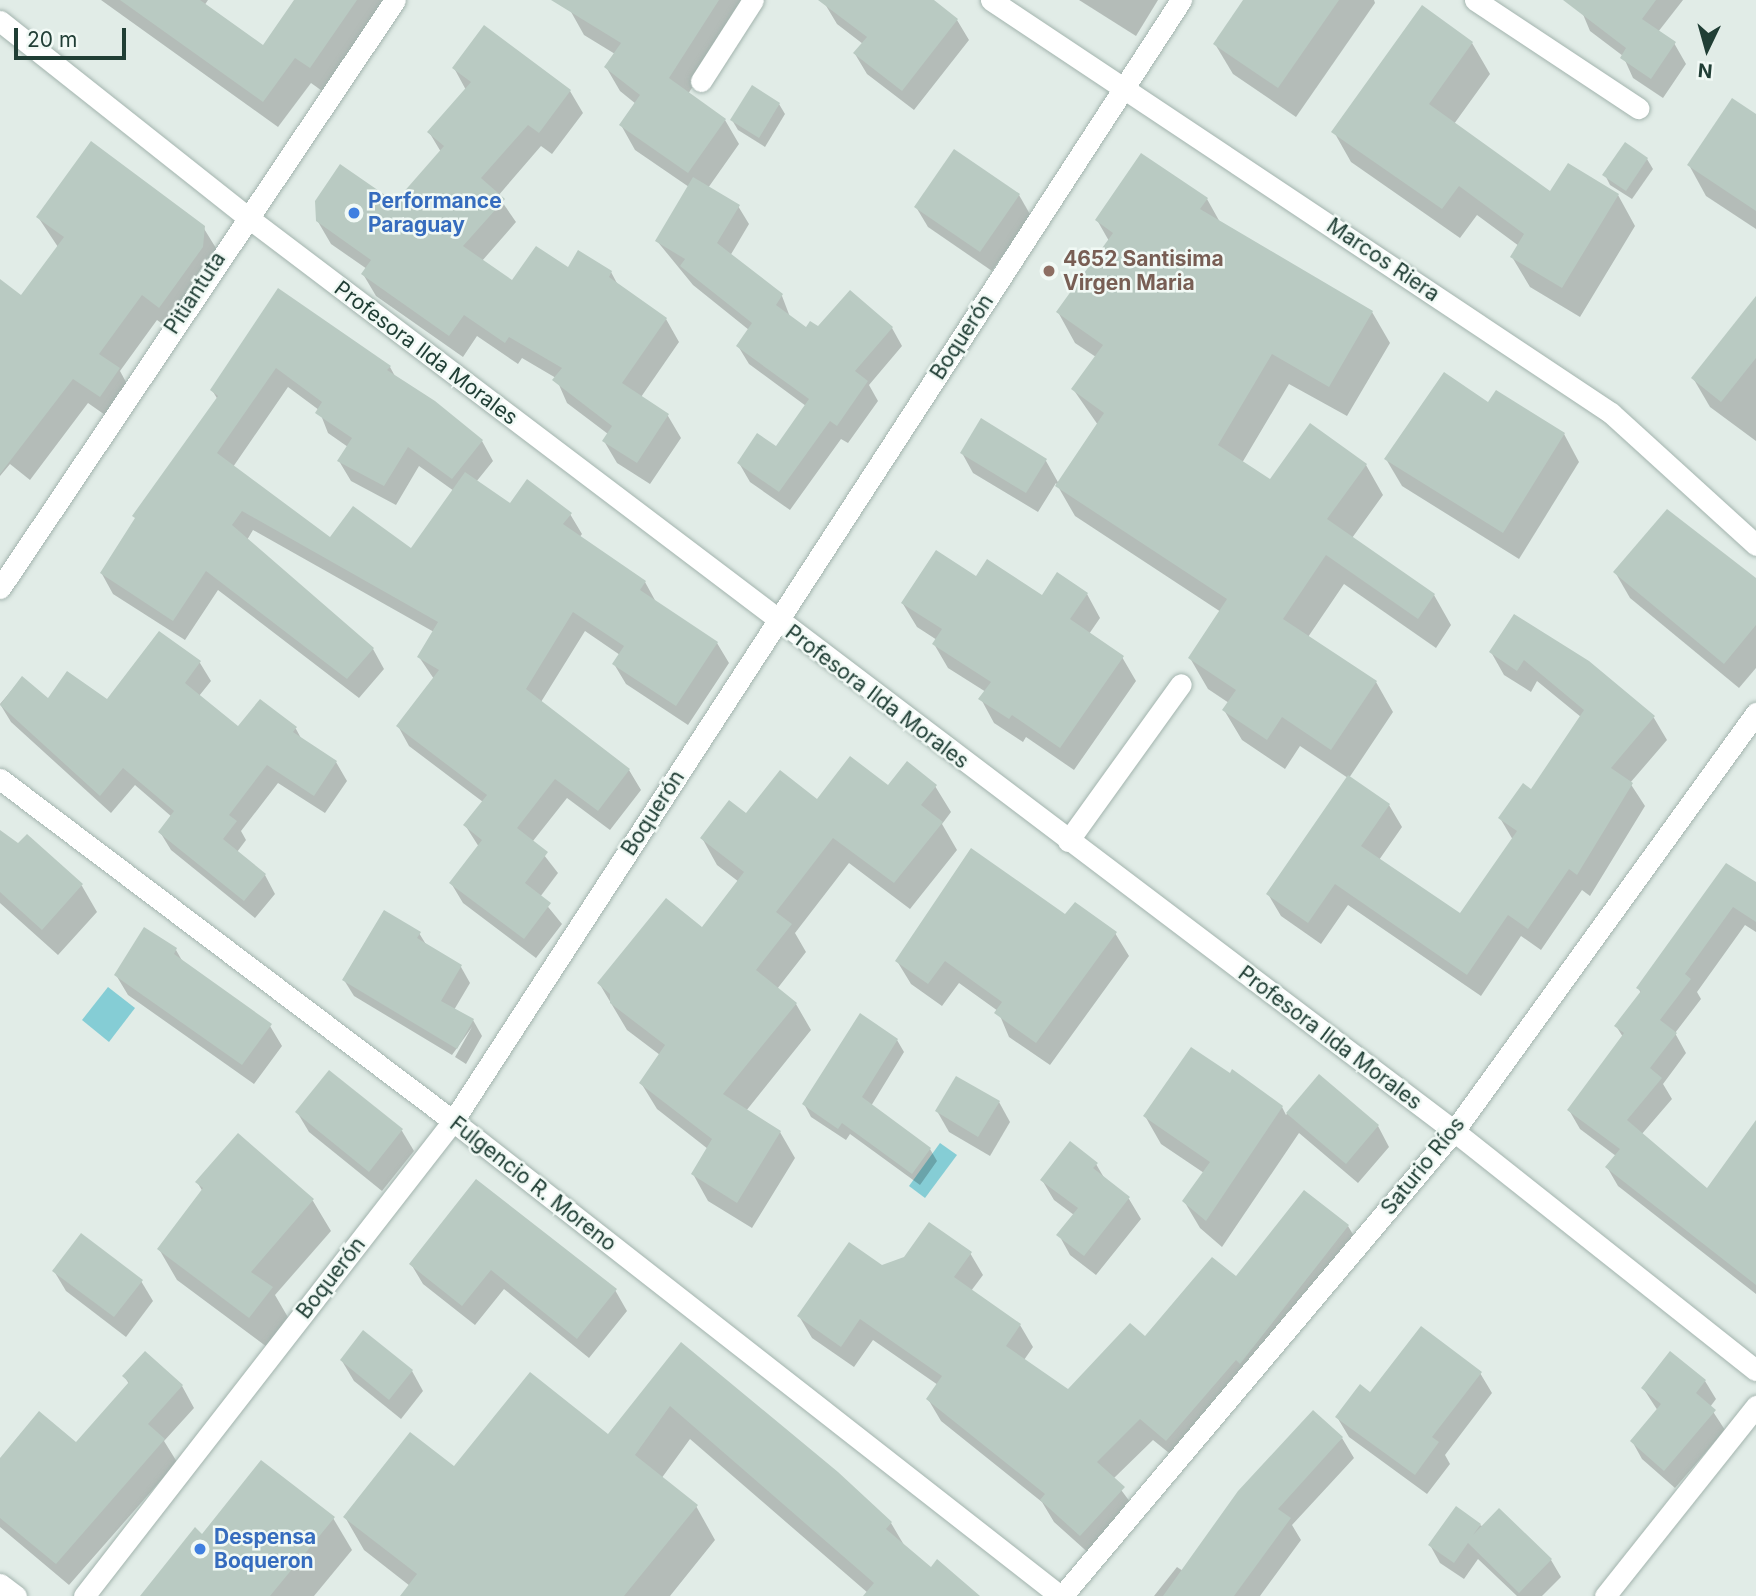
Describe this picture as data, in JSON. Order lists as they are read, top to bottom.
{
  "streets": {
    "street": [
      "Marcos Riera",
      "Pitiantuta",
      "Boquerón",
      "Profesora Ilda Morales",
      "Saturio Ríos",
      "Fulgencio R. Moreno"
    ]
  },
  "crossings": [
    ["Marcos Riera", "Boquerón"],
    ["Pitiantuta", "Profesora Ilda Morales"],
    ["Boquerón", "Profesora Ilda Morales"],
    ["Boquerón", "Fulgencio R. Moreno"],
    ["Profesora Ilda Morales", "Saturio Ríos"],
    ["Saturio Ríos", "Fulgencio R. Moreno"]
  ],
  "places": ["Performance Paraguay", "4652 Santisima Virgen Maria", "Despensa Boqueron"],
  "scale_bar": "20 m",
  "north": "bottom"
}
